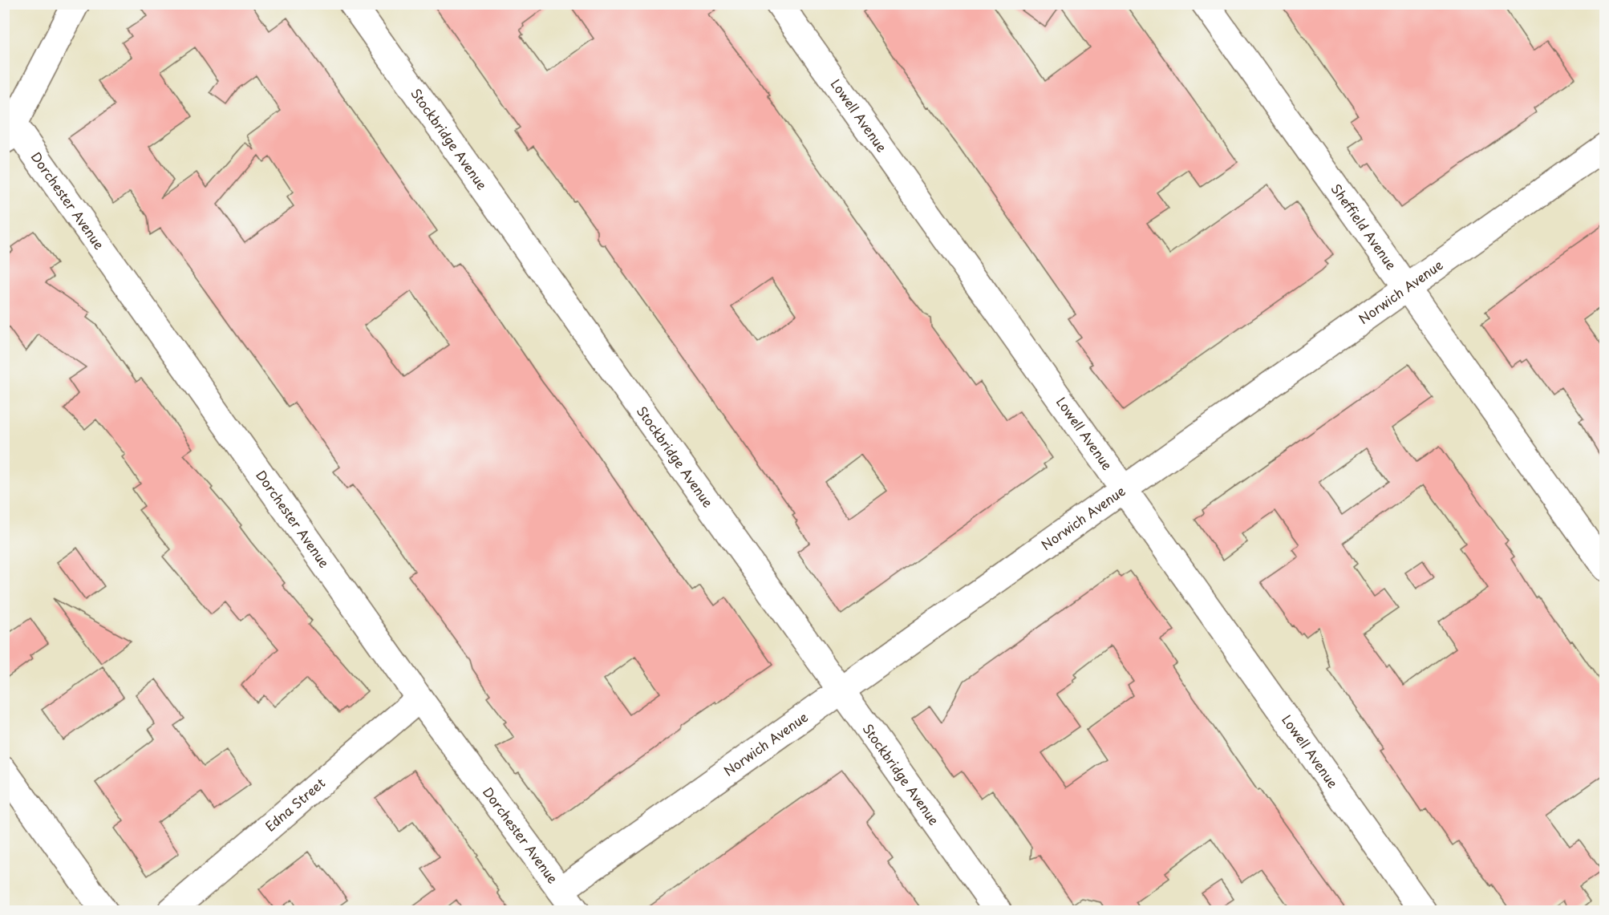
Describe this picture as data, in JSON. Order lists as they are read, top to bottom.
{
  "streets": {
    "street": [
      "Lowell Avenue",
      "Stockbridge Avenue",
      "Dorchester Avenue",
      "Sheffield Avenue",
      "Norwich Avenue",
      "Edna Street"
    ]
  },
  "crossings": [
    ["Lowell Avenue", "Norwich Avenue"],
    ["Stockbridge Avenue", "Norwich Avenue"],
    ["Dorchester Avenue", "Norwich Avenue"],
    ["Dorchester Avenue", "Edna Street"],
    ["Sheffield Avenue", "Norwich Avenue"]
  ]
}
